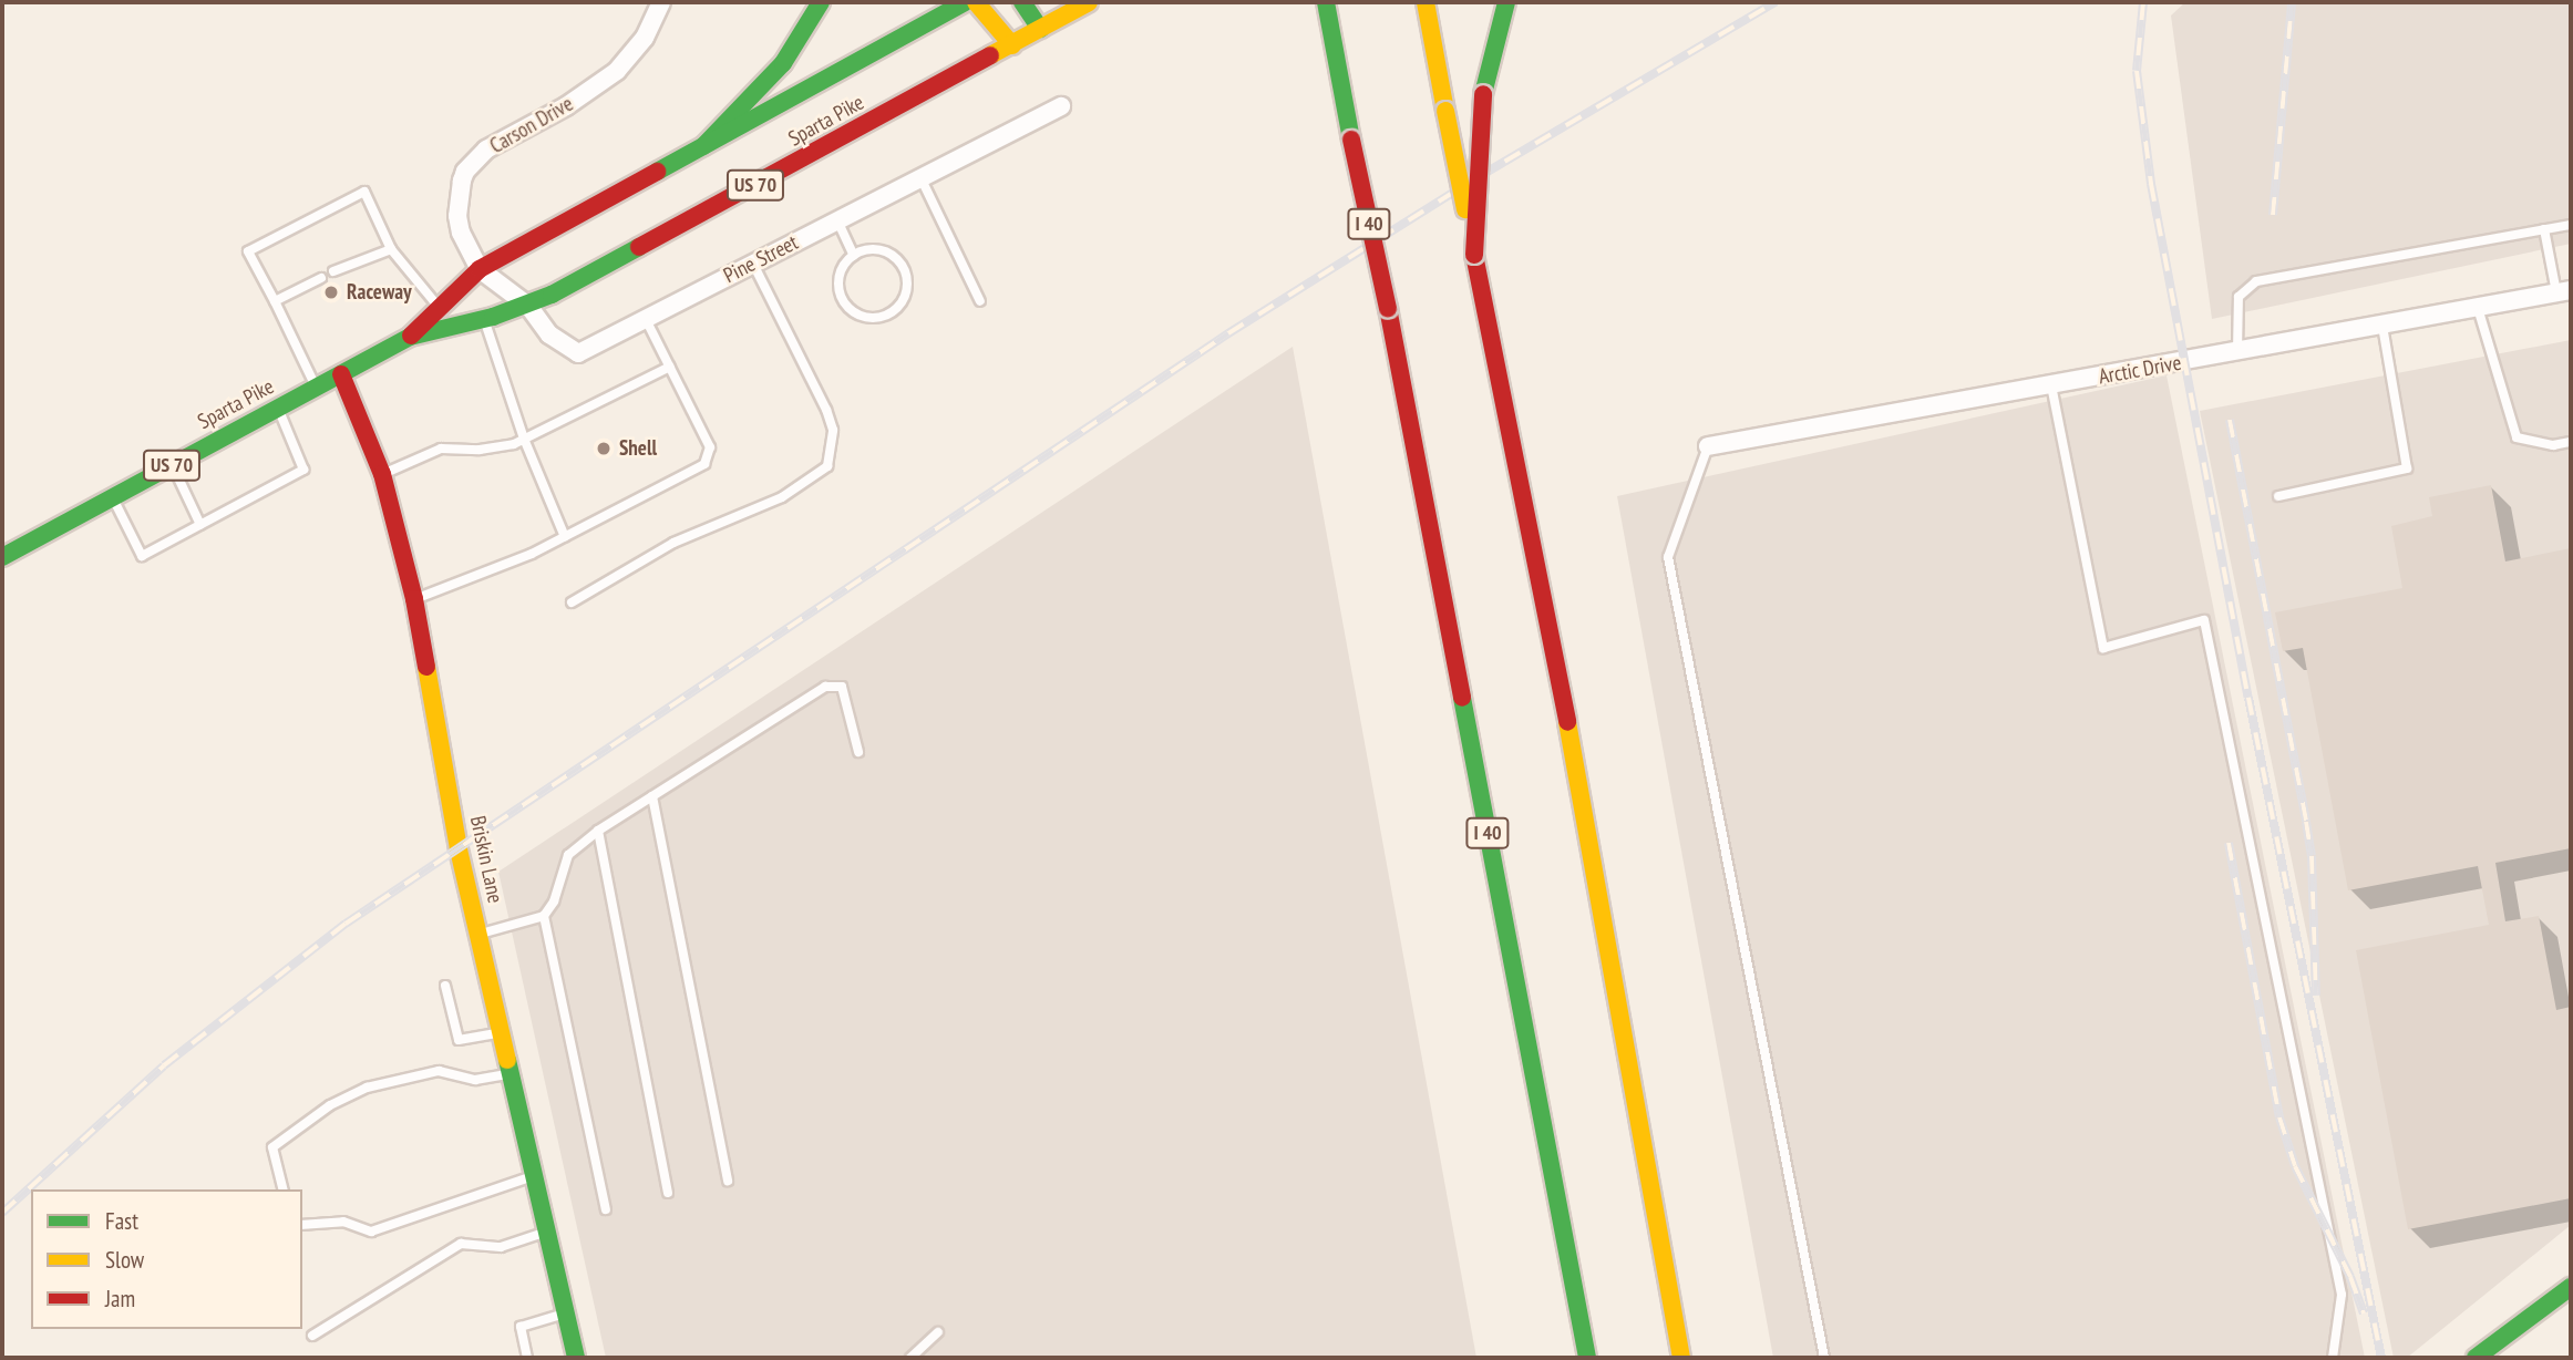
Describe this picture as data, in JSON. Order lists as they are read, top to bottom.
{
  "streets": {
    "main road": [
      "Sparta Pike",
      "US 70",
      "I 40",
      "Briskin Lane"
    ],
    "street": ["Carson Drive", "Pine Street", "Arctic Drive"]
  },
  "crossings": [
    ["Sparta Pike", "Carson Drive"],
    ["Sparta Pike", "Pine Street"],
    ["Sparta Pike", "Briskin Lane"],
    ["Carson Drive", "Pine Street"]
  ],
  "places": ["Raceway", "Shell"],
  "legend": ["Fast", "Slow", "Jam"]
}
